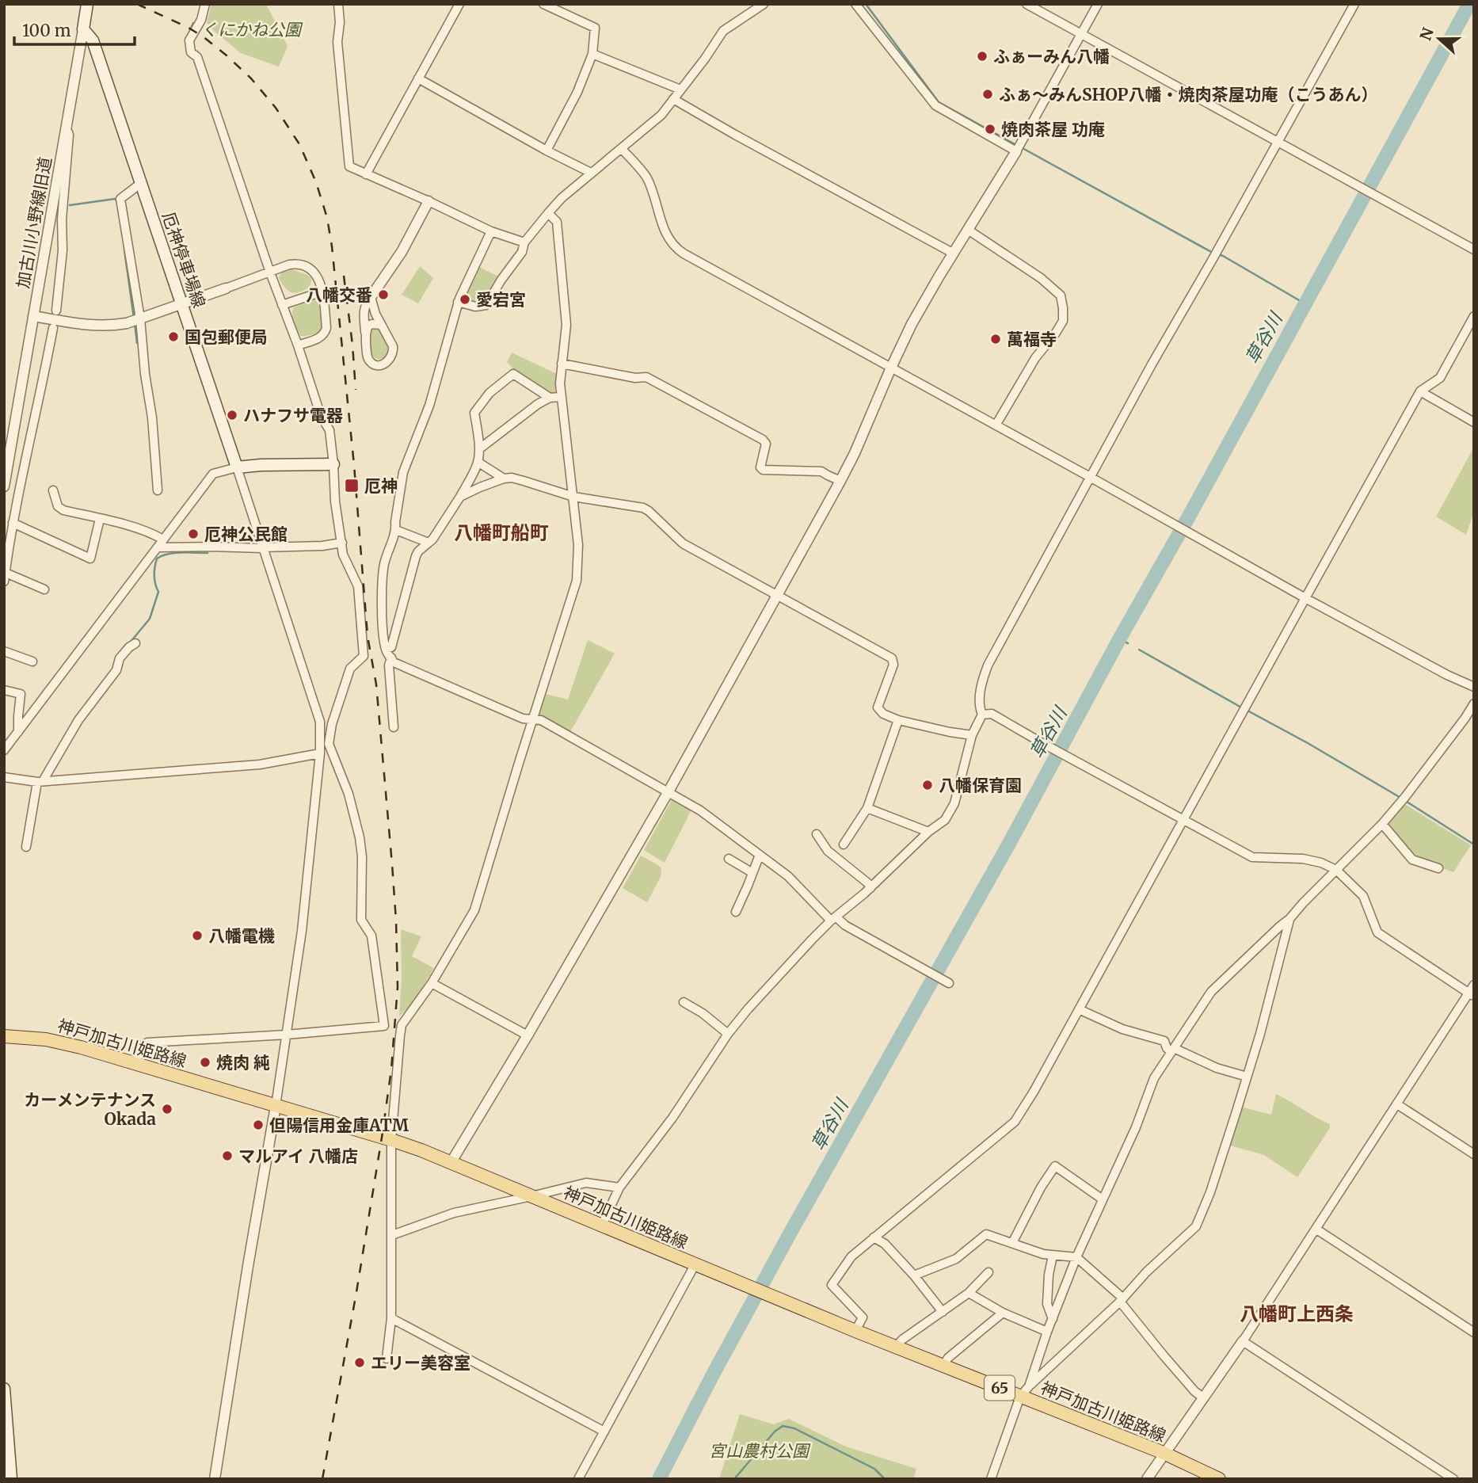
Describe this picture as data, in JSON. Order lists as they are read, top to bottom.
{
  "streets": {
    "main road": ["厄神停車場線", "神戸加古川姫路線", "65"],
    "street": ["加古川小野線旧道"]
  },
  "crossings": [
    ["加古川小野線旧道", "厄神停車場線"]
  ],
  "districts": ["八幡町船町", "八幡町上西条"],
  "water": ["草谷川"],
  "parks": ["くにかね公園", "宮山農村公園"],
  "places": {
    "other": [
      "ふぁーみん八幡",
      "ふぁ～みんSHOP八幡・焼肉茶屋功庵（こうあん）",
      "焼肉茶屋 功庵",
      "八幡交番",
      "愛宕宮",
      "国包郵便局",
      "萬福寺",
      "ハナフサ電器",
      "厄神公民館",
      "八幡保育園",
      "八幡電機",
      "焼肉 純",
      "カーメンテナンス Okada",
      "但陽信用金庫ATM",
      "マルアイ 八幡店",
      "エリー美容室"
    ],
    "transit": ["厄神"]
  },
  "scale_bar": "100 m",
  "north": "left"
}
